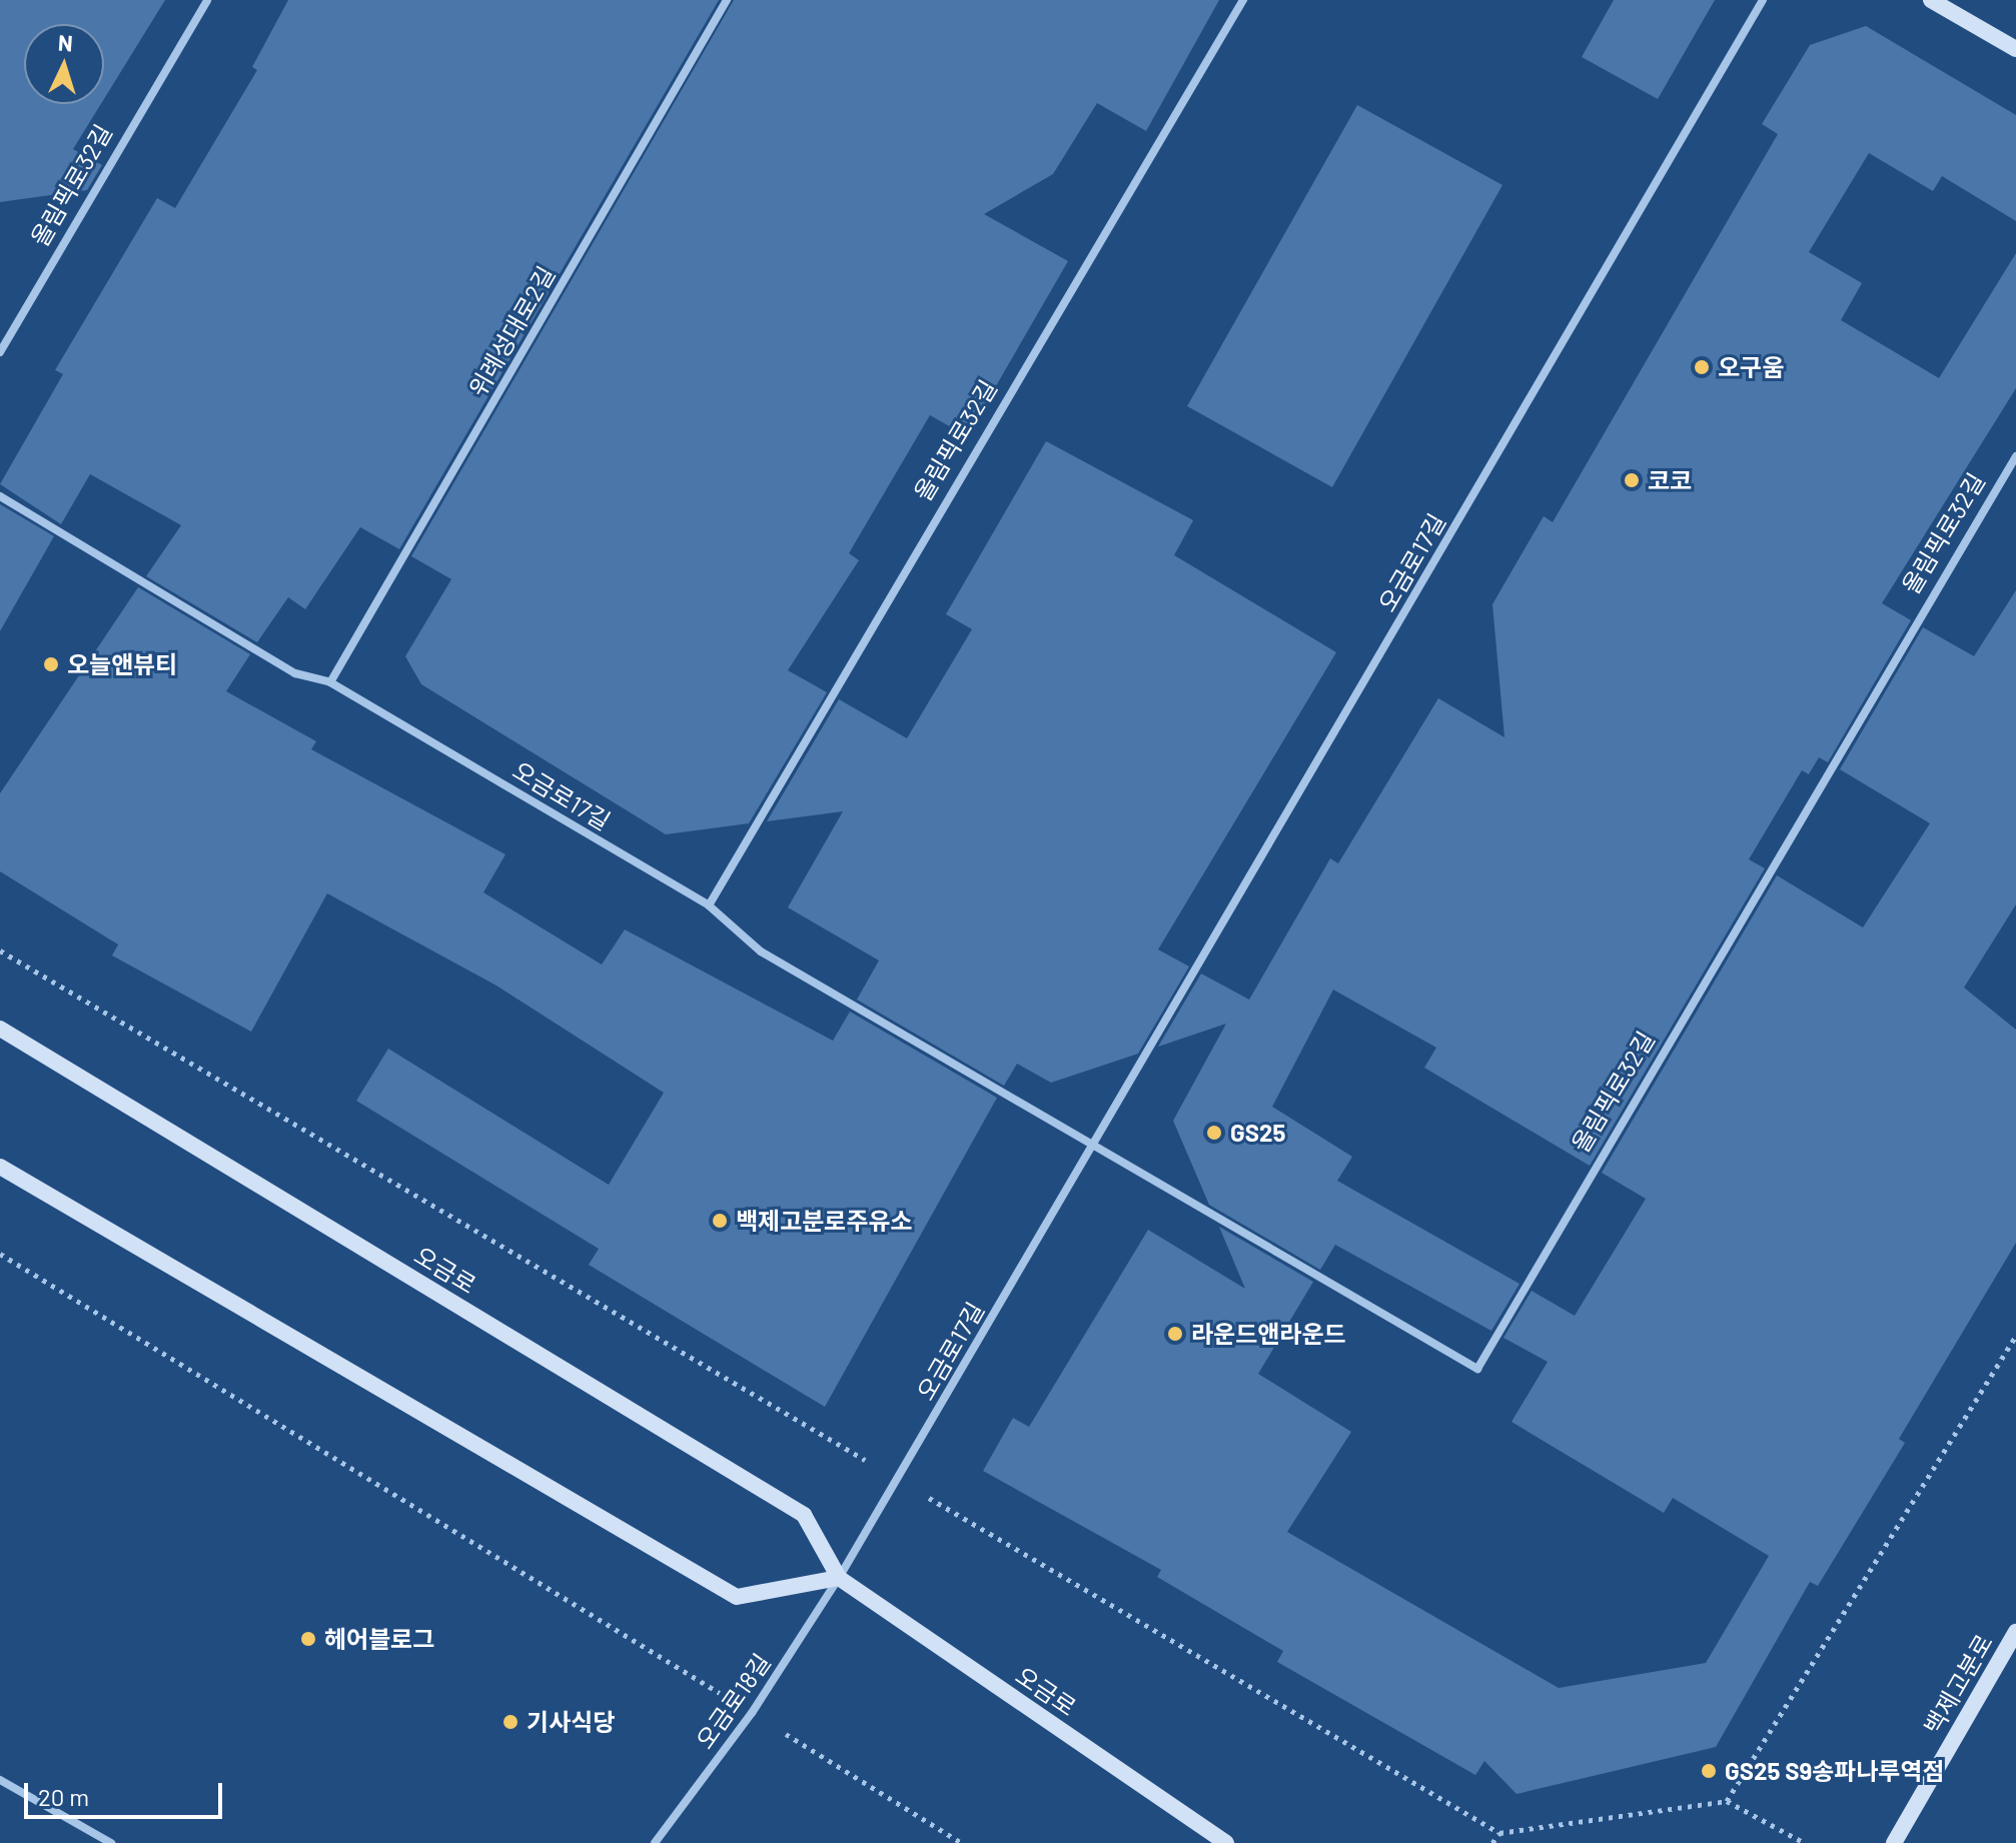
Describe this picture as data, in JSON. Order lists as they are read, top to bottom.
{
  "streets": {
    "main road": ["오금로", "백제고분로"],
    "street": [
      "올림픽로32길",
      "위례성대로2길",
      "오금로17길",
      "오금로18길"
    ]
  },
  "crossings": [
    ["올림픽로32길", "오금로17길"],
    ["위례성대로2길", "오금로17길"],
    ["오금로17길", "오금로"],
    ["오금로17길", "오금로18길"],
    ["오금로", "오금로18길"]
  ],
  "places": [
    "오구움",
    "코코",
    "오늘앤뷰티",
    "GS25",
    "백제고분로주유소",
    "라운드앤라운드",
    "헤어블로그",
    "기사식당",
    "GS25 S9송파나루역점"
  ],
  "scale_bar": "20 m",
  "north": "top"
}
